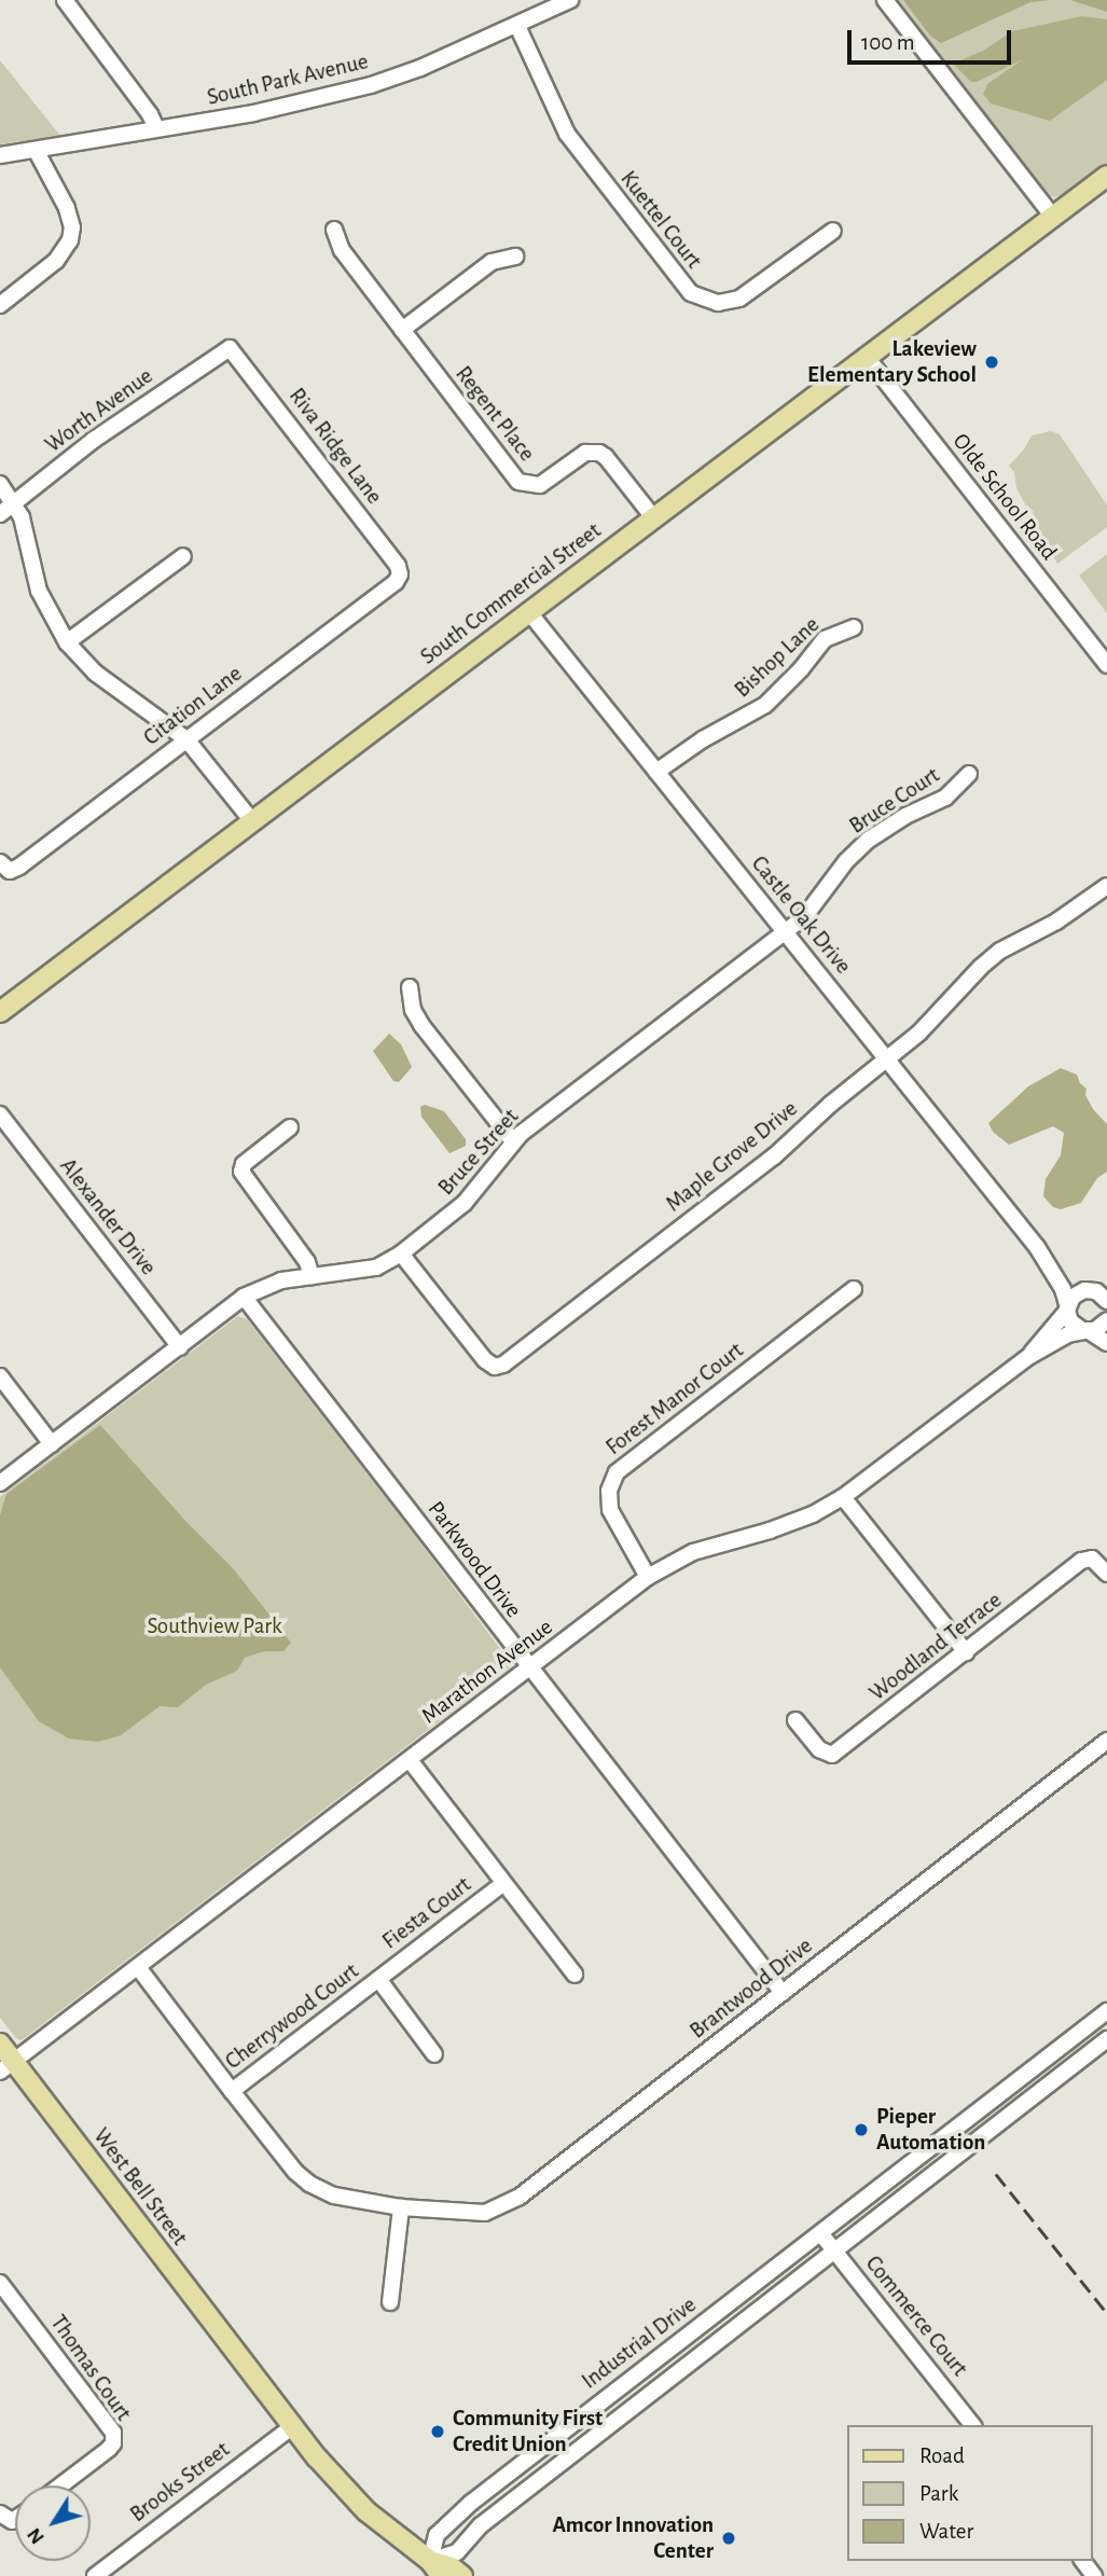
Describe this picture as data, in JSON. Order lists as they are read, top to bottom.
{
  "streets": {
    "main road": ["South Commercial Street", "West Bell Street"],
    "street": [
      "South Park Avenue",
      "Kuettel Court",
      "Worth Avenue",
      "Regent Place",
      "Riva Ridge Lane",
      "Olde School Road",
      "Bishop Lane",
      "Citation Lane",
      "Bruce Court",
      "Castle Oak Drive",
      "Bruce Street",
      "Maple Grove Drive",
      "Alexander Drive",
      "Forest Manor Court",
      "Parkwood Drive",
      "Woodland Terrace",
      "Marathon Avenue",
      "Fiesta Court",
      "Brantwood Drive",
      "Cherrywood Court",
      "Commerce Court",
      "Industrial Drive",
      "Thomas Court",
      "Brooks Street"
    ]
  },
  "crossings": [
    ["South Park Avenue", "Kuettel Court"],
    ["Worth Avenue", "Riva Ridge Lane"],
    ["Regent Place", "South Commercial Street"],
    ["Riva Ridge Lane", "Citation Lane"],
    ["Olde School Road", "South Commercial Street"],
    ["South Commercial Street", "Castle Oak Drive"],
    ["Bishop Lane", "Castle Oak Drive"],
    ["Bruce Court", "Castle Oak Drive"],
    ["Bruce Court", "Bruce Street"],
    ["Castle Oak Drive", "Bruce Street"],
    ["Castle Oak Drive", "Maple Grove Drive"],
    ["Castle Oak Drive", "Marathon Avenue"],
    ["Bruce Street", "Maple Grove Drive"],
    ["Bruce Street", "Alexander Drive"],
    ["Bruce Street", "Parkwood Drive"],
    ["Forest Manor Court", "Marathon Avenue"],
    ["Parkwood Drive", "Marathon Avenue"],
    ["Parkwood Drive", "Brantwood Drive"],
    ["Marathon Avenue", "Fiesta Court"],
    ["Marathon Avenue", "Brantwood Drive"],
    ["Marathon Avenue", "West Bell Street"],
    ["Fiesta Court", "Cherrywood Court"],
    ["Brantwood Drive", "Cherrywood Court"],
    ["West Bell Street", "Brooks Street"],
    ["Commerce Court", "Industrial Drive"]
  ],
  "parks": ["Southview Park"],
  "places": [
    "Lakeview Elementary School",
    "Pieper Automation",
    "Community First Credit Union",
    "Amcor Innovation Center"
  ],
  "legend": ["Road", "Park", "Water"],
  "scale_bar": "100 m",
  "north": "bottom left"
}
